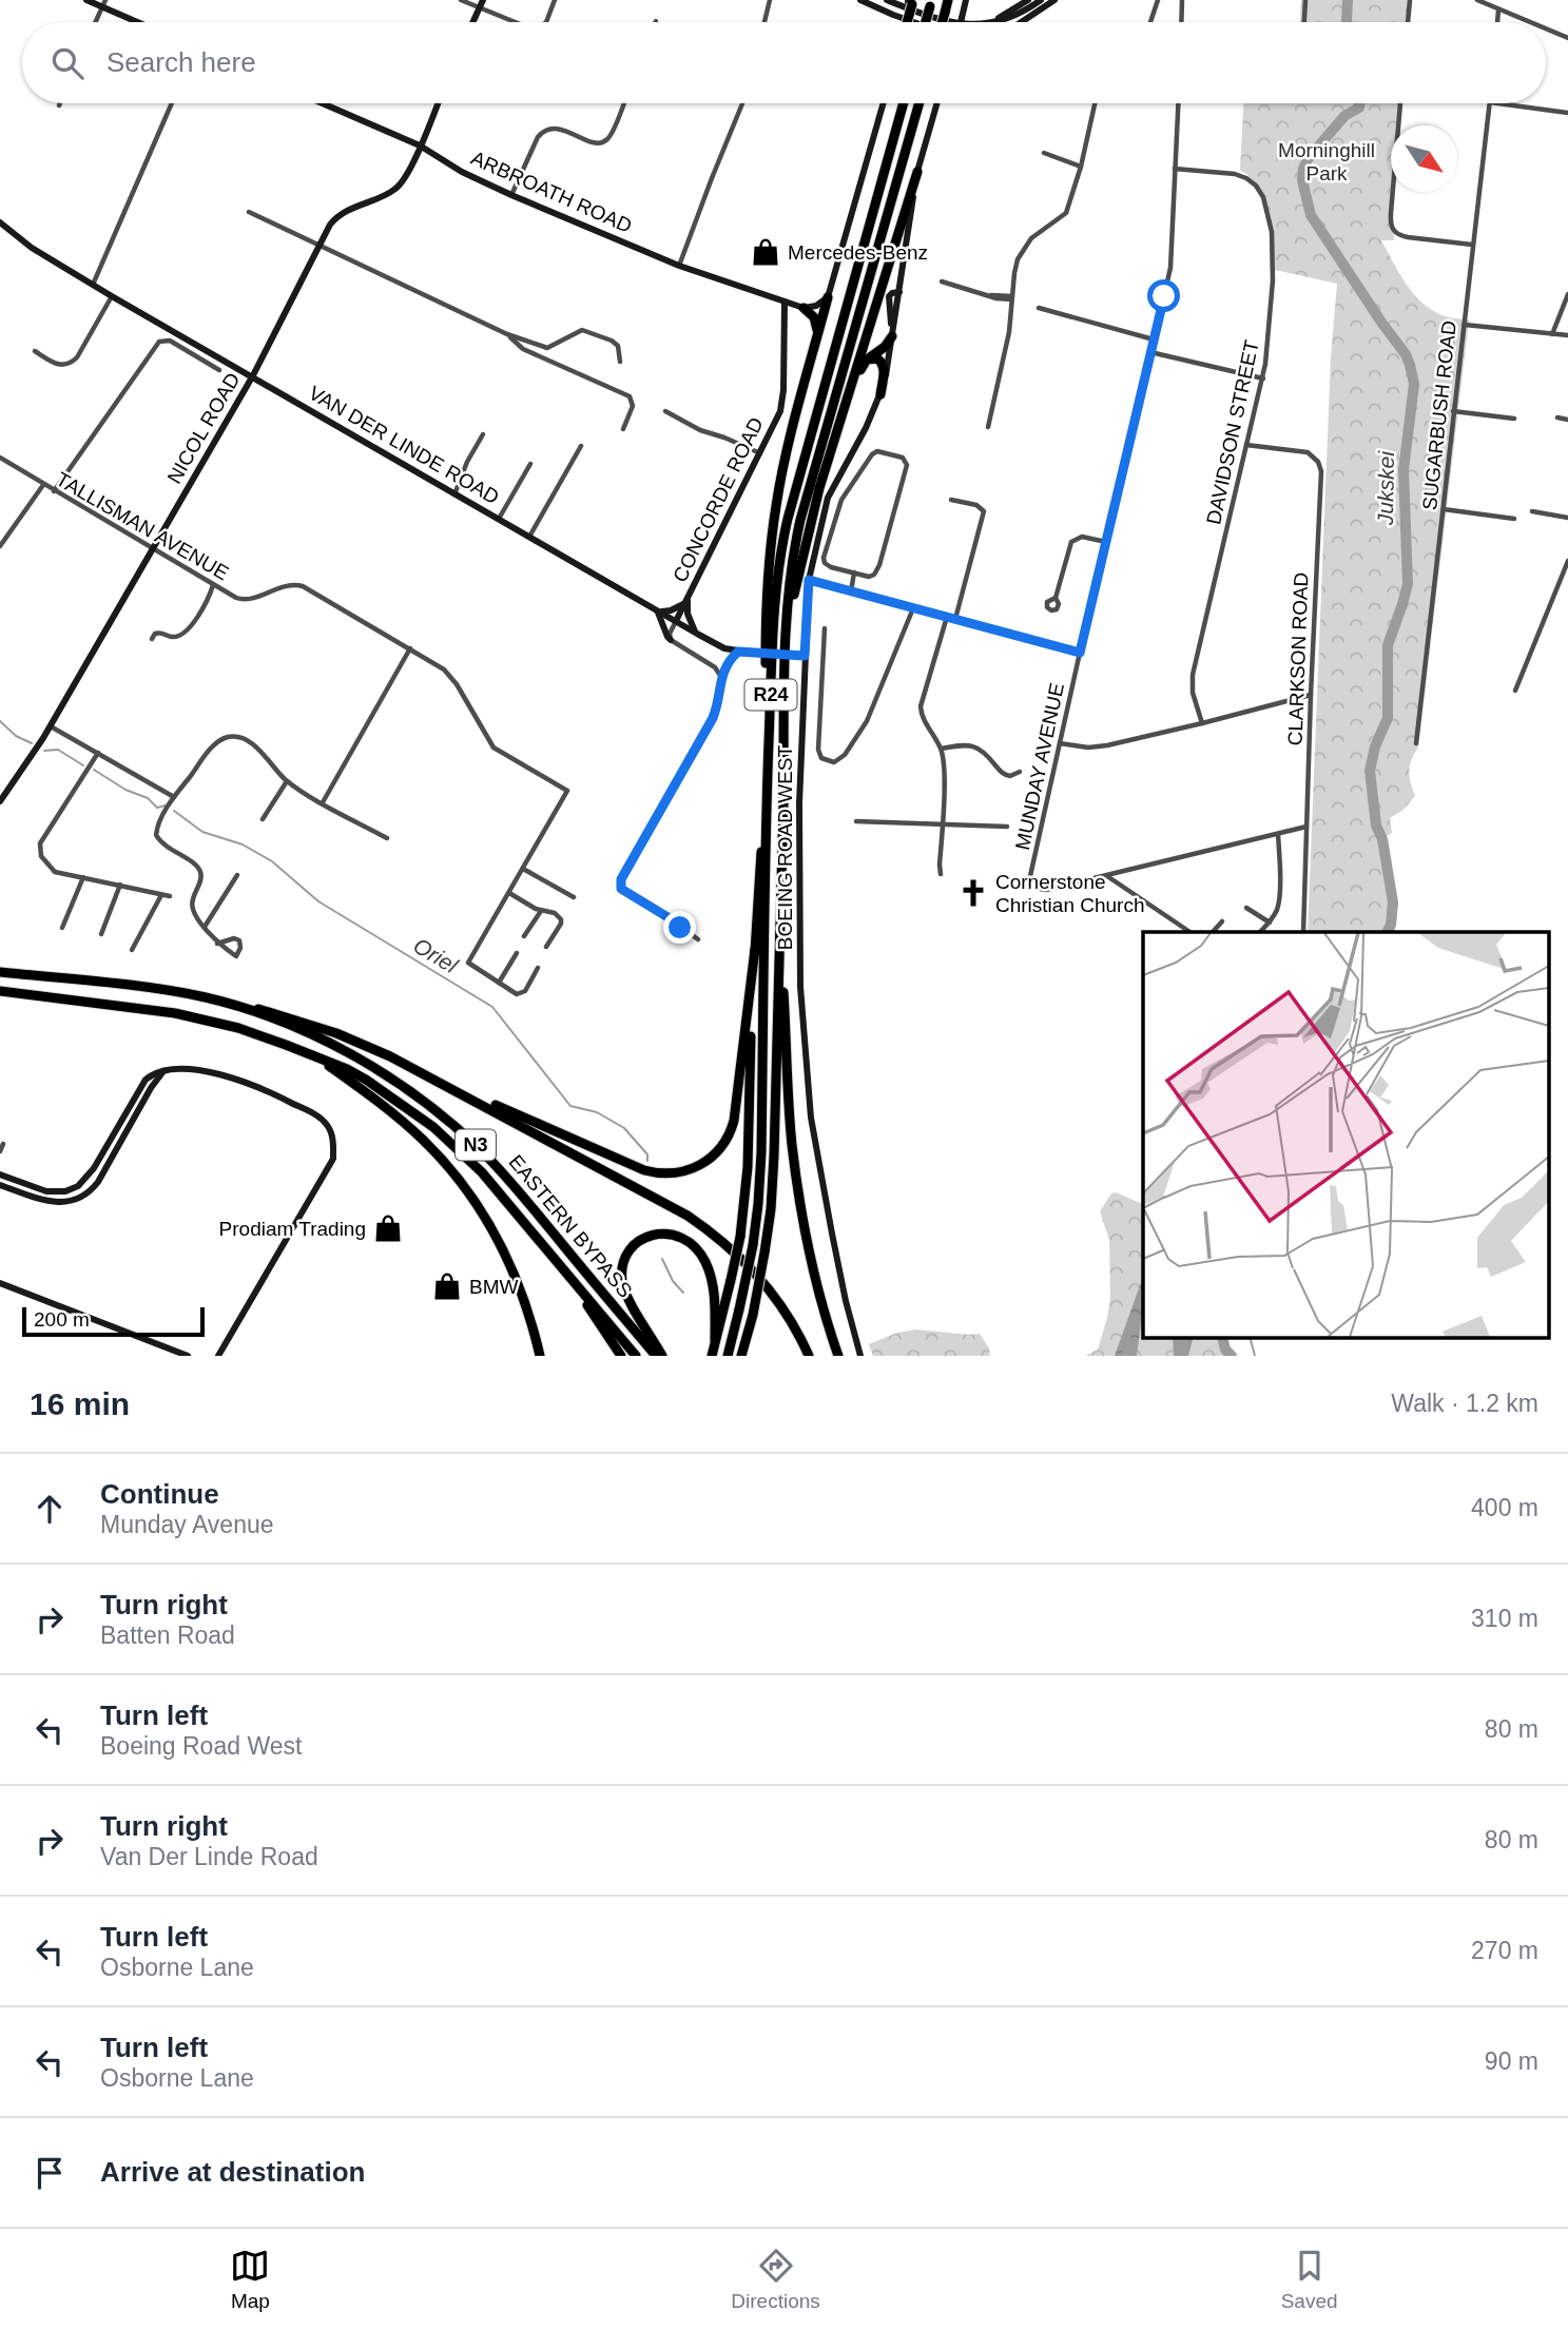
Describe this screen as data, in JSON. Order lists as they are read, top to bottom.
{
  "streets": {
    "highway": ["R24", "N3", "EASTERN BYPASS"],
    "street": [
      "ARBROATH ROAD",
      "SUGARBUSH ROAD",
      "NICOL ROAD",
      "DAVIDSON STREET",
      "VAN DER LINDE ROAD",
      "CONCORDE ROAD",
      "TALLISMAN AVENUE",
      "CLARKSON ROAD",
      "MUNDAY AVENUE",
      "BOEING ROAD WEST"
    ]
  },
  "crossings": [
    ["ARBROATH ROAD", "NICOL ROAD"],
    ["ARBROATH ROAD", "CONCORDE ROAD"],
    ["NICOL ROAD", "VAN DER LINDE ROAD"],
    ["NICOL ROAD", "TALLISMAN AVENUE"],
    ["DAVIDSON STREET", "CLARKSON ROAD"],
    ["DAVIDSON STREET", "MUNDAY AVENUE"],
    ["VAN DER LINDE ROAD", "CONCORDE ROAD"],
    ["VAN DER LINDE ROAD", "BOEING ROAD WEST"]
  ],
  "water": ["Jukskei", "Oriel"],
  "parks": ["Morninghill Park"],
  "places": {
    "shop": ["Mercedes-Benz", "Prodiam Trading", "BMW"],
    "church": ["Cornerstone Christian Church"]
  },
  "scale_bar": "200 m",
  "north": "bottom right",
  "page": {
    "search": "Search here",
    "scale": "200 m",
    "heading": ["16 min", "Walk · 1.2 km"],
    "list": [
      ["Continue", "Munday Avenue", "400 m"],
      ["Turn right", "Batten Road", "310 m"],
      ["Turn left", "Boeing Road West", "80 m"],
      ["Turn right", "Van Der Linde Road", "80 m"],
      ["Turn left", "Osborne Lane", "270 m"],
      ["Turn left", "Osborne Lane", "90 m"],
      "Arrive at destination"
    ],
    "nav": ["Map", "Directions", "Saved"]
  }
}
